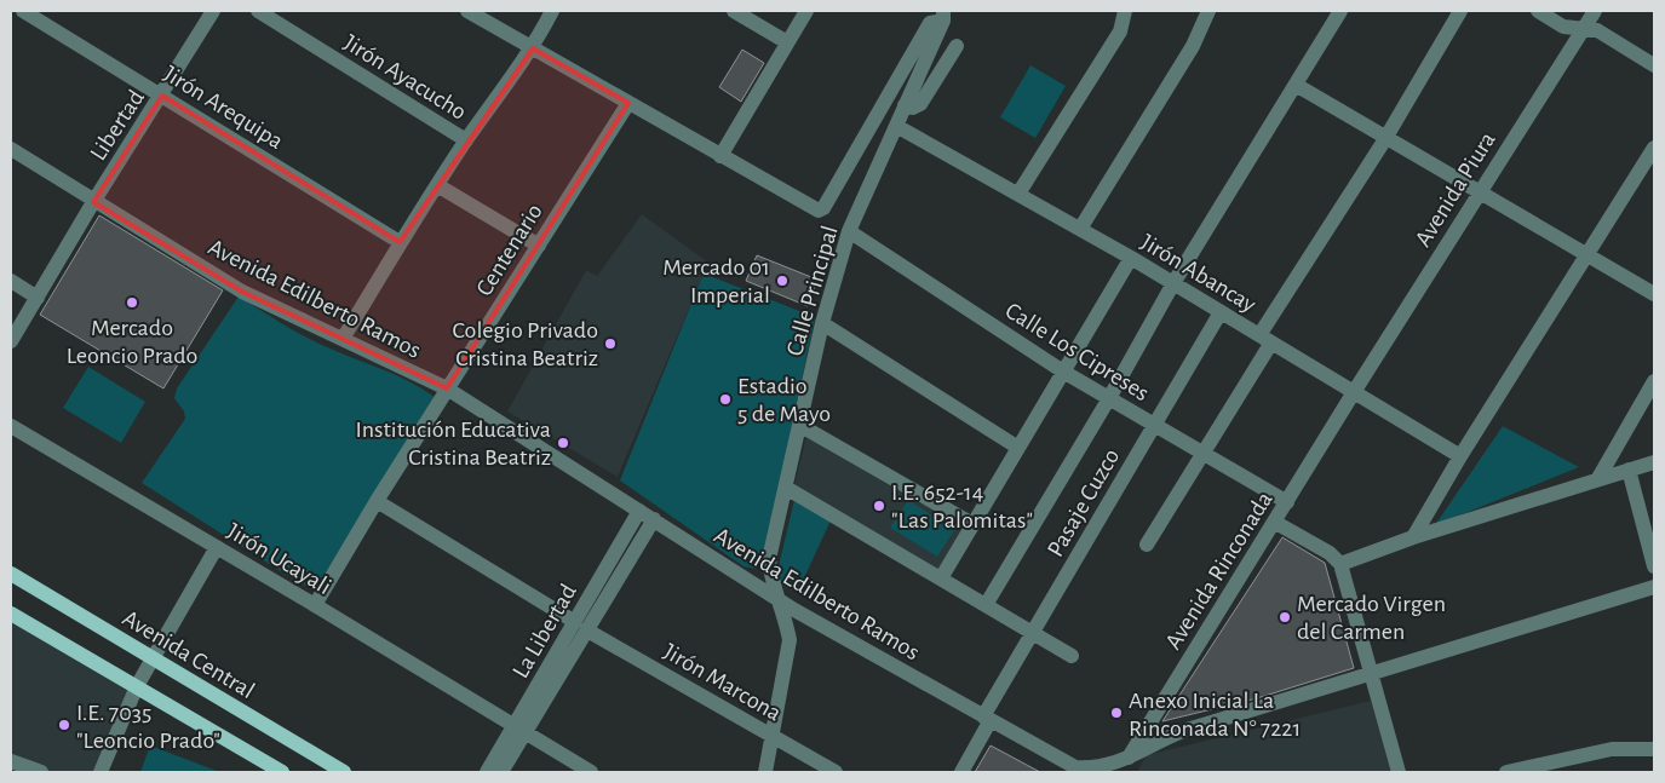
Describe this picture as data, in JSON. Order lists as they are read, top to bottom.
{
  "streets": {
    "main road": ["Avenida Central"],
    "street": [
      "Jirón Ayacucho",
      "Jirón Arequipa",
      "Libertad",
      "Avenida Piura",
      "Centenario",
      "Jirón Abancay",
      "Calle Principal",
      "Avenida Edilberto Ramos",
      "Calle Los Cipreses",
      "Pasaje Cuzco",
      "Jirón Ucayali",
      "Avenida Rinconada",
      "La Libertad",
      "Jirón Marcona"
    ]
  },
  "crossings": [
    ["Jirón Arequipa", "Libertad"],
    ["Libertad", "Avenida Edilberto Ramos"],
    ["Avenida Piura", "Jirón Abancay"],
    ["Avenida Piura", "Avenida Rinconada"],
    ["Centenario", "Avenida Edilberto Ramos"],
    ["Centenario", "Jirón Ucayali"],
    ["Centenario", "Jirón Marcona"],
    ["Jirón Abancay", "Calle Principal"],
    ["Jirón Abancay", "Pasaje Cuzco"],
    ["Jirón Abancay", "Avenida Rinconada"],
    ["Calle Principal", "Avenida Edilberto Ramos"],
    ["Calle Principal", "Calle Los Cipreses"],
    ["Calle Principal", "Jirón Marcona"],
    ["Avenida Edilberto Ramos", "Pasaje Cuzco"],
    ["Avenida Edilberto Ramos", "Avenida Rinconada"],
    ["Avenida Edilberto Ramos", "La Libertad"],
    ["Calle Los Cipreses", "Pasaje Cuzco"],
    ["Calle Los Cipreses", "Avenida Rinconada"],
    ["Jirón Ucayali", "La Libertad"],
    ["La Libertad", "Jirón Marcona"]
  ],
  "places": [
    "Mercado 01 Imperial",
    "Mercado Leoncio Prado",
    "Colegio Privado Cristina Beatriz",
    "Estadio 5 de Mayo",
    "Institución Educativa Cristina Beatriz",
    "I.E. 652-14 \"Las Palomitas\"",
    "Mercado Virgen del Carmen",
    "Anexo Inicial La Rinconada N° 7221",
    "I.E. 7035 \"Leoncio Prado\""
  ]
}
